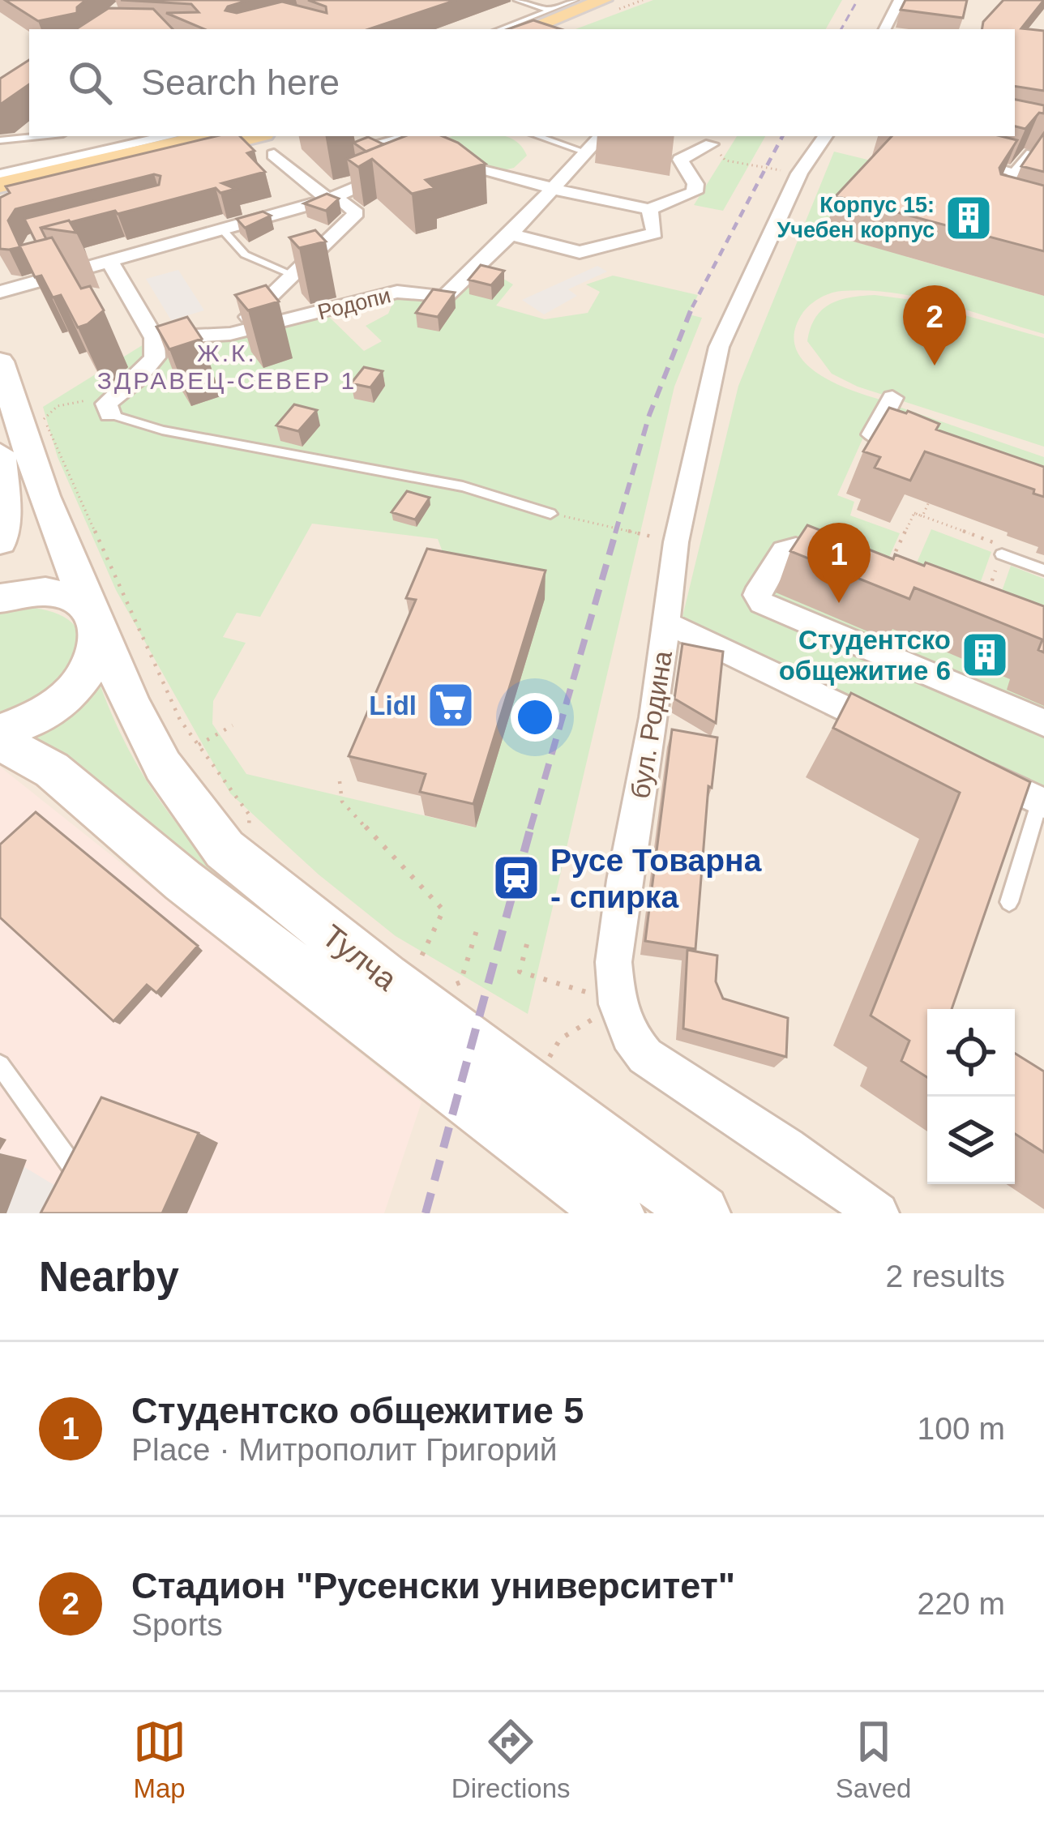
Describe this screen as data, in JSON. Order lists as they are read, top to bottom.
{
  "streets": {
    "main road": ["Тулча"],
    "street": ["Родопи", "бул. Родина"]
  },
  "districts": ["Ж.К. ЗДРАВЕЦ-СЕВЕР 1"],
  "places": {
    "building": ["Корпус 15: Учебен корпус", "Студентско общежитие 6"],
    "supermarket": ["Lidl"],
    "station": ["Русе Товарна - спирка"]
  },
  "page": {
    "search": "Search here",
    "pins": ["2", "1"],
    "heading": ["Nearby", "2 results"],
    "list": [
      {
        "mark": "1",
        "name": "Студентско общежитие 5",
        "note": "Place · Митрополит Григорий",
        "value": "100 m"
      },
      {
        "mark": "2",
        "name": "Стадион \"Русенски университет\"",
        "note": "Sports",
        "value": "220 m"
      }
    ],
    "nav": ["Map", "Directions", "Saved"]
  }
}
